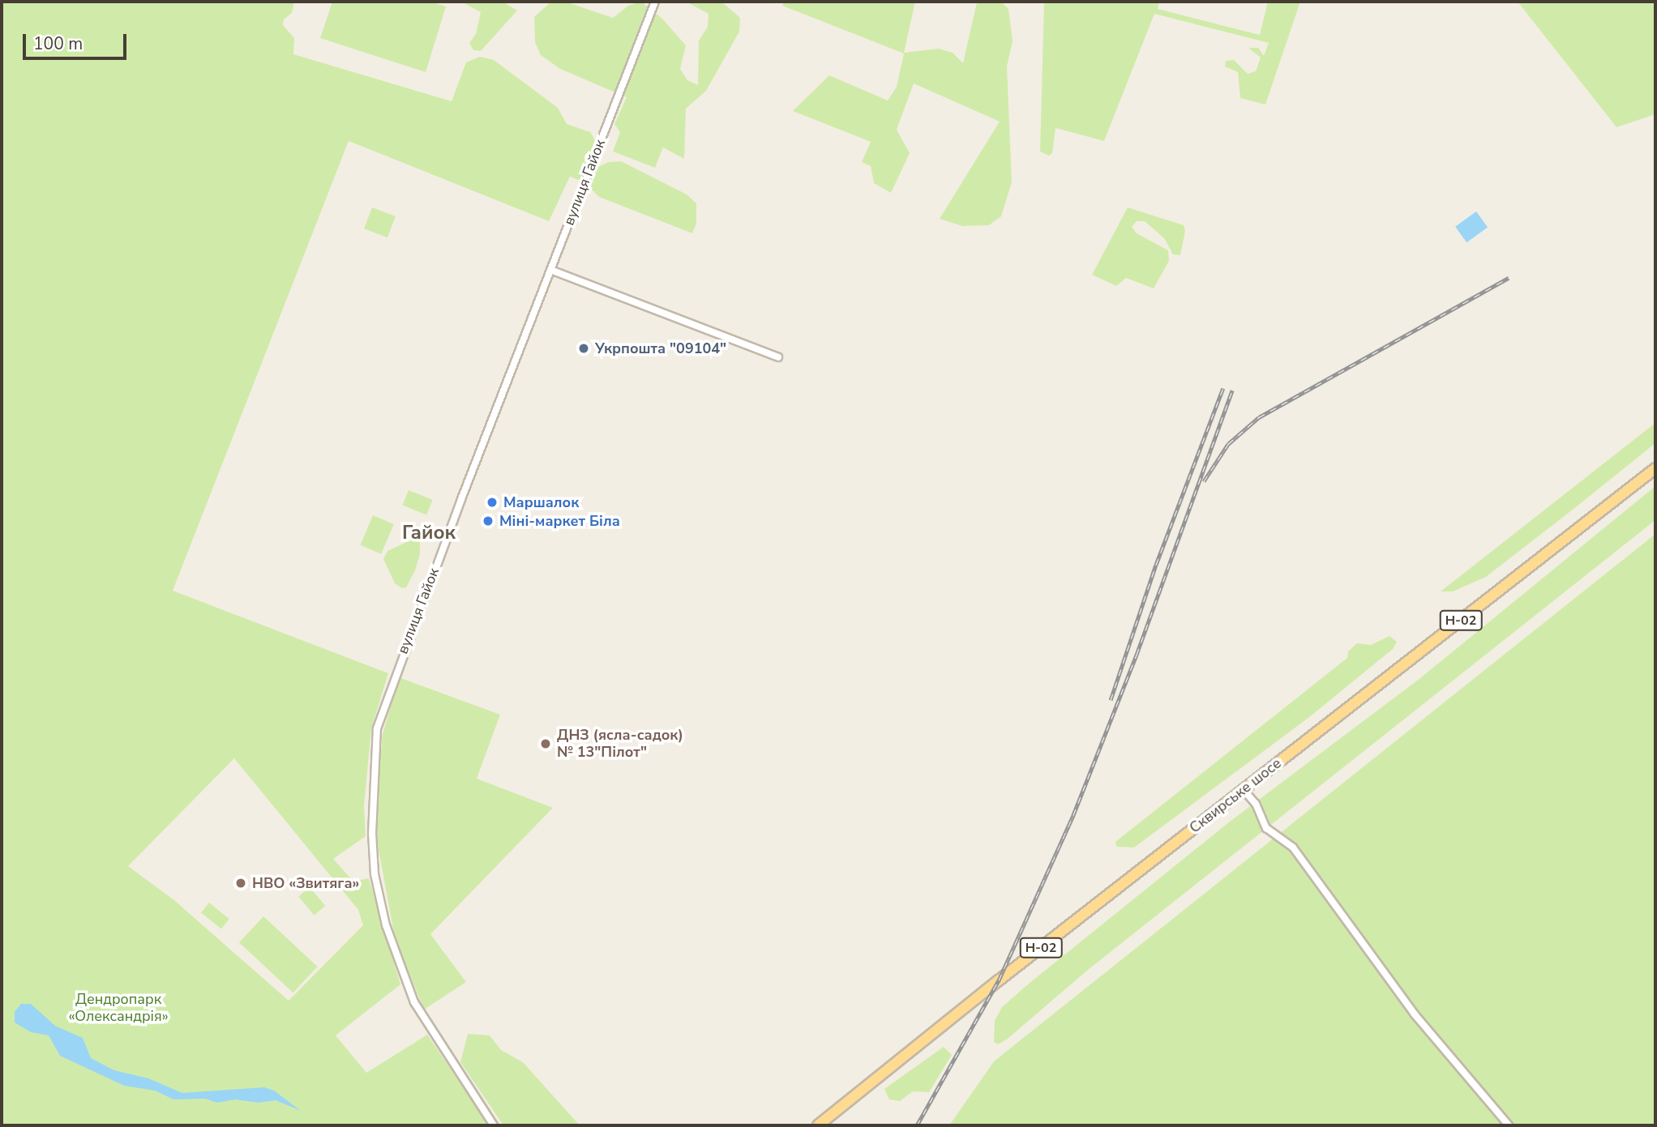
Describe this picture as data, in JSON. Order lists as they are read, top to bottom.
{
  "streets": {
    "main road": ["Н-02", "Сквирське шосе"],
    "street": ["вулиця Гайок"]
  },
  "districts": ["Гайок"],
  "parks": ["Дендропарк «Олександрія»"],
  "places": [
    "Укрпошта \"09104\"",
    "Маршалок",
    "Міні-маркет Біла",
    "ДНЗ (ясла-садок) № 13\"Пілот\"",
    "НВО «Звитяга»"
  ],
  "scale_bar": "100 m"
}
